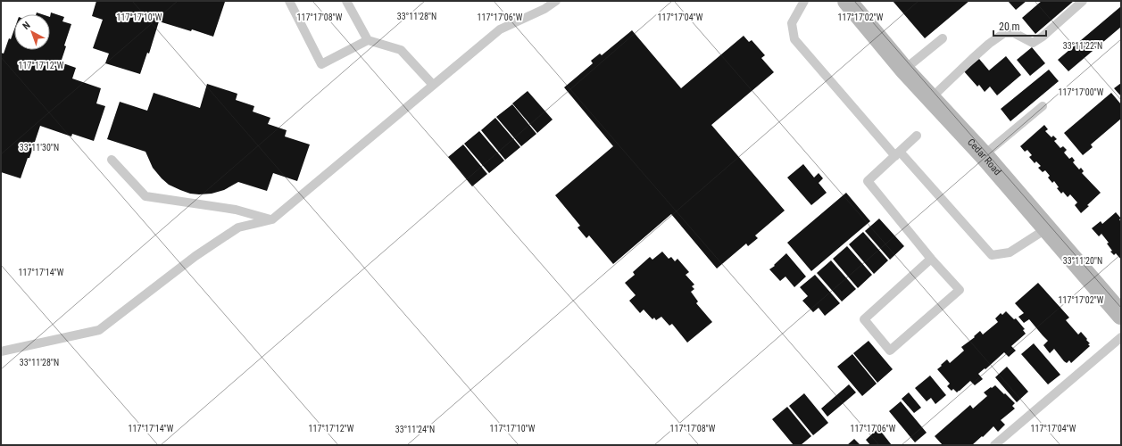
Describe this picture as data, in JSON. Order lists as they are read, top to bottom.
{
  "streets": {
    "street": ["Cedar Road"]
  },
  "scale_bar": "20 m",
  "north": "top left",
  "coordinates": [
    "33°11'28\"N",
    "117°17'10\"W",
    "117°17'08\"W",
    "117°17'04\"W",
    "117°17'06\"W",
    "117°17'02\"W",
    "33°11'22\"N",
    "117°17'12\"W",
    "117°17'00\"W",
    "33°11'30\"N",
    "33°11'20\"N",
    "117°17'14\"W",
    "33°11'24\"N"
  ]
}
